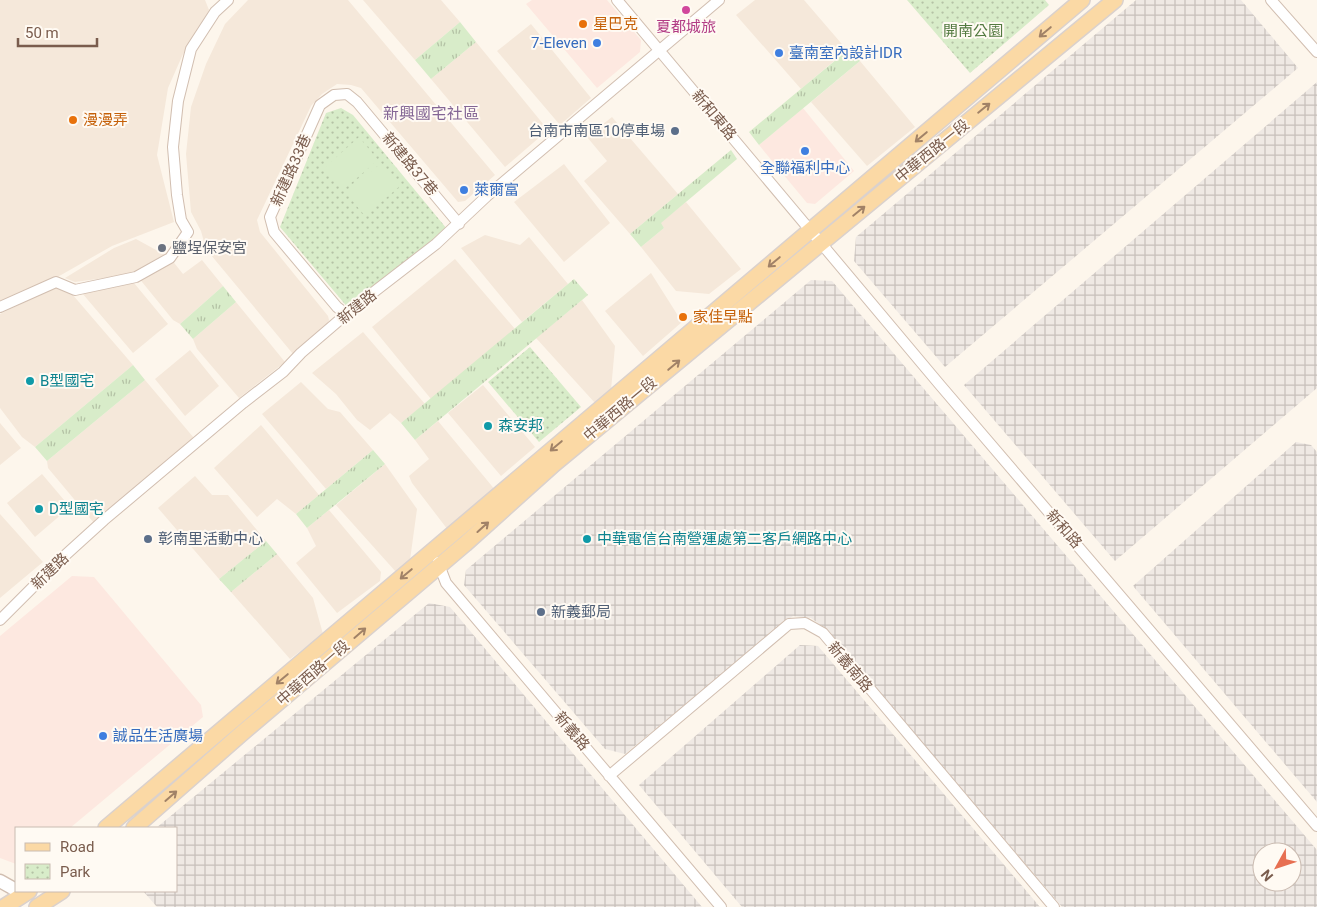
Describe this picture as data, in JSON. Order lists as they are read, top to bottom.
{
  "streets": {
    "main road": ["中華西路一段"],
    "street": [
      "新和東路",
      "新建路37巷",
      "新建路33巷",
      "新建路",
      "新和路",
      "新義南路",
      "新義路"
    ]
  },
  "crossings": [
    ["新和東路", "中華西路一段"],
    ["新和東路", "新建路"],
    ["新和東路", "新和路"],
    ["中華西路一段", "新和路"],
    ["中華西路一段", "新義路"],
    ["新建路37巷", "新建路33巷"],
    ["新建路37巷", "新建路"],
    ["新建路33巷", "新建路"],
    ["新義南路", "新義路"]
  ],
  "districts": ["新興國宅社區"],
  "parks": ["開南公園"],
  "places": [
    "夏都城旅",
    "星巴克",
    "7-Eleven",
    "臺南室內設計IDR",
    "漫漫弄",
    "台南市南區10停車場",
    "全聯福利中心",
    "萊爾富",
    "鹽埕保安宮",
    "家佳早點",
    "B型國宅",
    "森安邦",
    "D型國宅",
    "彰南里活動中心",
    "中華電信台南營運處第二客戶網路中心",
    "新義郵局",
    "誠品生活廣場"
  ],
  "legend": ["Road", "Park"],
  "scale_bar": "50 m",
  "north": "bottom left"
}
